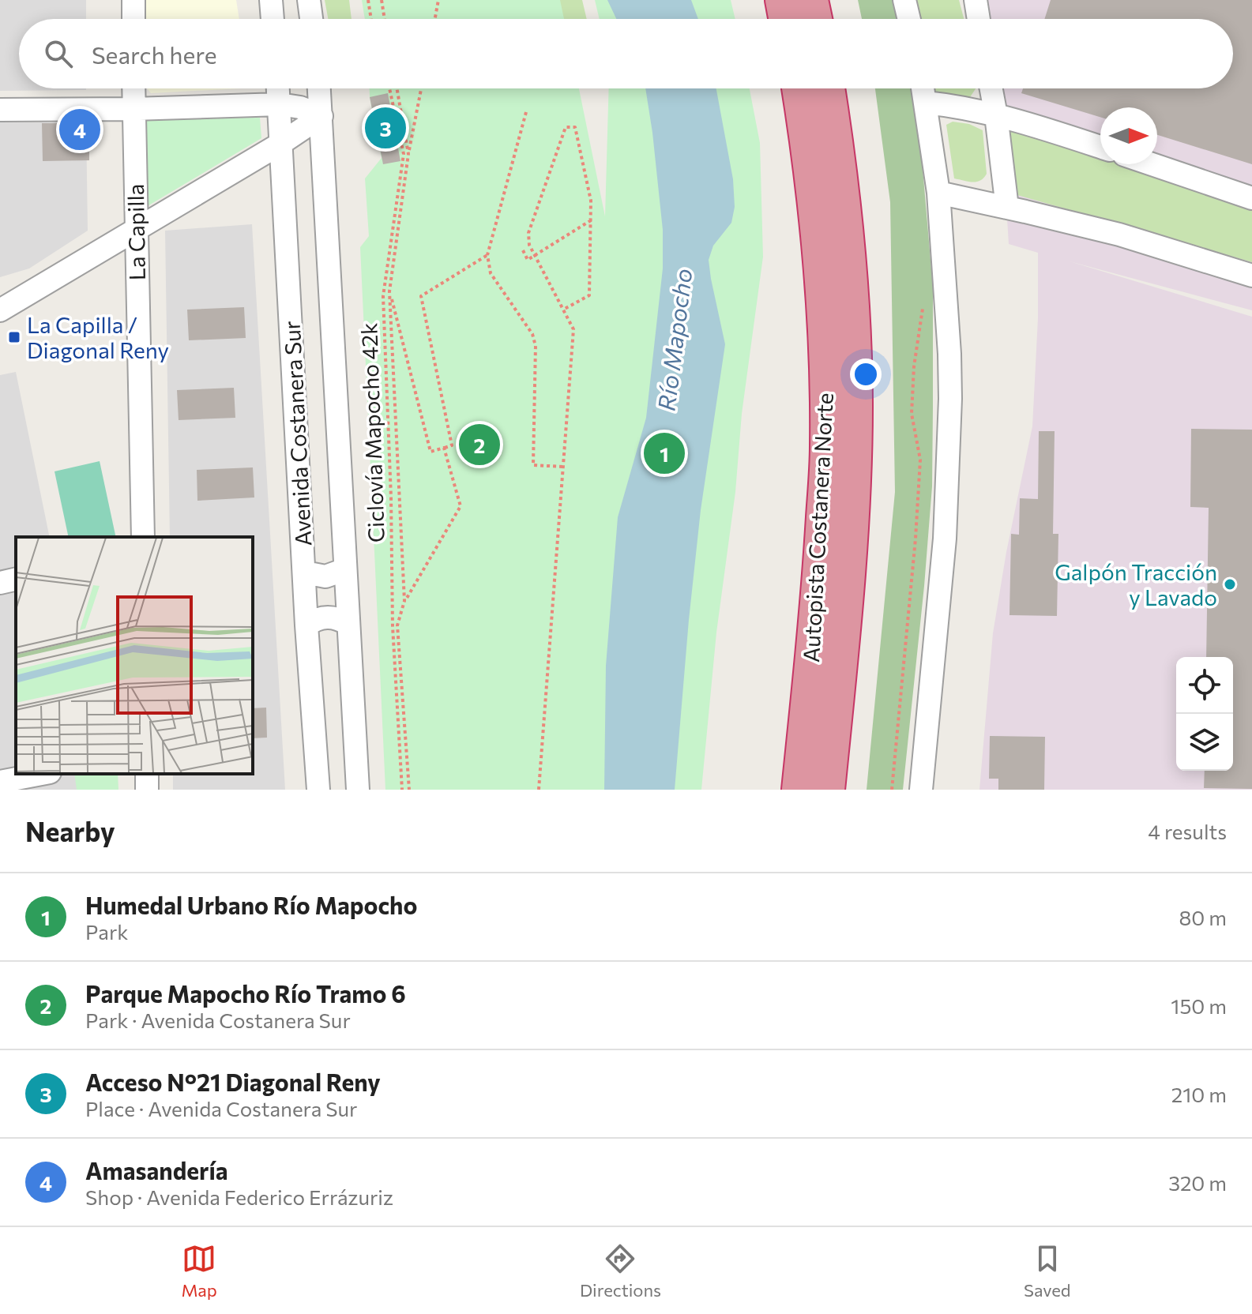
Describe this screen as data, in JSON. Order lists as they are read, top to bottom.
{
  "streets": {
    "highway": ["Autopista Costanera Norte"],
    "street": ["La Capilla", "Avenida Costanera Sur"],
    "path": ["Ciclovía Mapocho 42k"]
  },
  "water": ["Río Mapocho"],
  "places": {
    "transit": ["La Capilla / Diagonal Reny"],
    "other": ["Galpón Tracción y Lavado"]
  },
  "north": "right",
  "page": {
    "search": "Search here",
    "pins": [
      "3",
      "4",
      "2",
      "1"
    ],
    "heading": ["Nearby", "4 results"],
    "list": [
      {
        "mark": "1",
        "name": "Humedal Urbano Río Mapocho",
        "note": "Park",
        "value": "80 m"
      },
      {
        "mark": "2",
        "name": "Parque Mapocho Río Tramo 6",
        "note": "Park · Avenida Costanera Sur",
        "value": "150 m"
      },
      {
        "mark": "3",
        "name": "Acceso N°21 Diagonal Reny",
        "note": "Place · Avenida Costanera Sur",
        "value": "210 m"
      },
      {
        "mark": "4",
        "name": "Amasandería",
        "note": "Shop · Avenida Federico Errázuriz",
        "value": "320 m"
      }
    ],
    "nav": ["Map", "Directions", "Saved"]
  }
}
